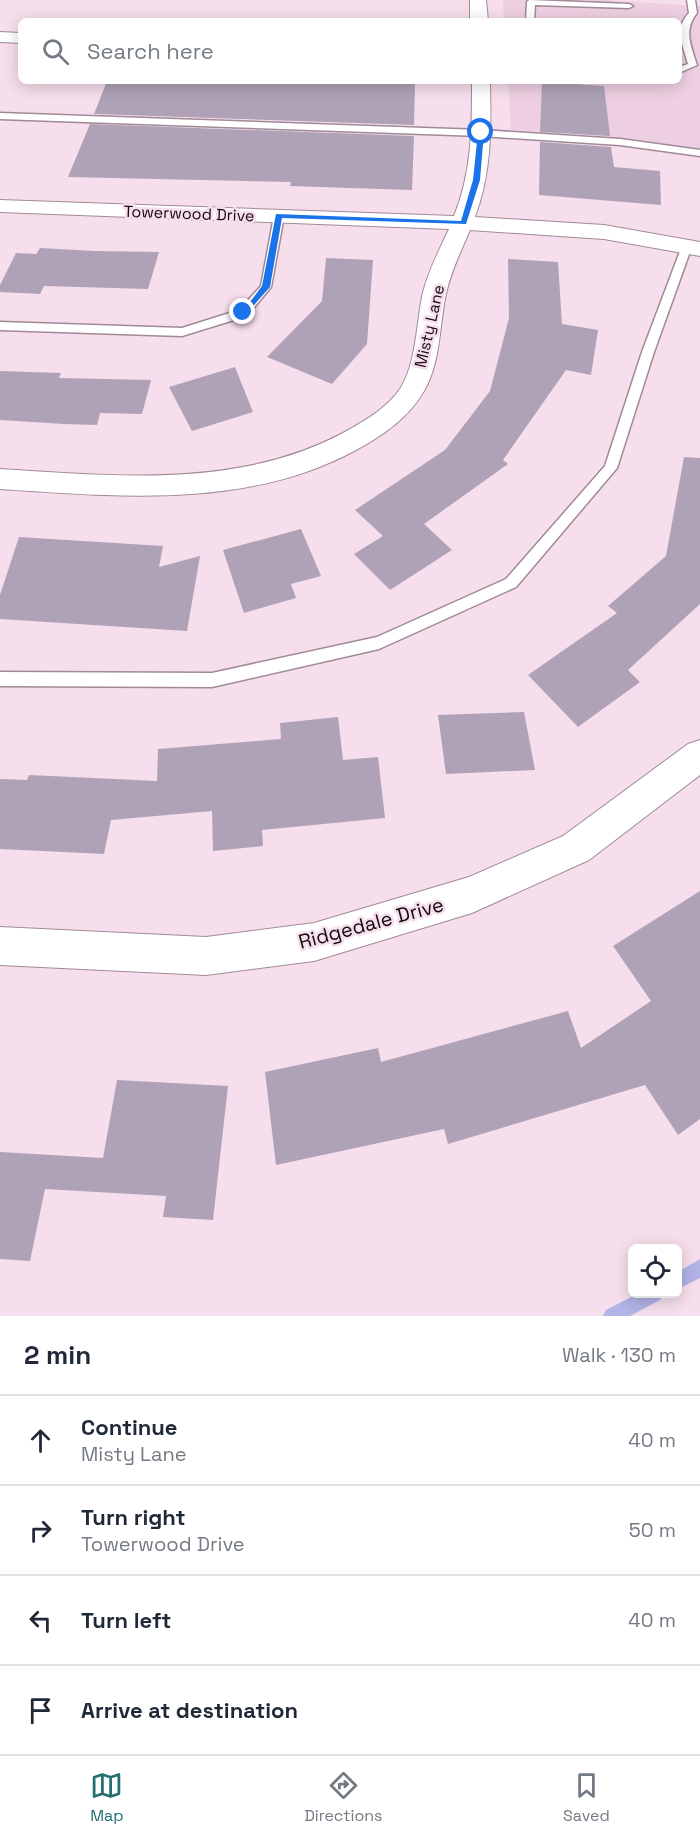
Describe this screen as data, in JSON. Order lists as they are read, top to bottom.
{
  "streets": {
    "street": ["Towerwood Drive", "Misty Lane", "Ridgedale Drive"]
  },
  "crossings": [
    ["Towerwood Drive", "Misty Lane"]
  ],
  "page": {
    "search": "Search here",
    "heading": ["2 min", "Walk · 130 m"],
    "list": [
      ["Continue", "Misty Lane", "40 m"],
      ["Turn right", "Towerwood Drive", "50 m"],
      ["Turn left", "40 m"],
      "Arrive at destination"
    ],
    "nav": ["Map", "Directions", "Saved"]
  }
}
